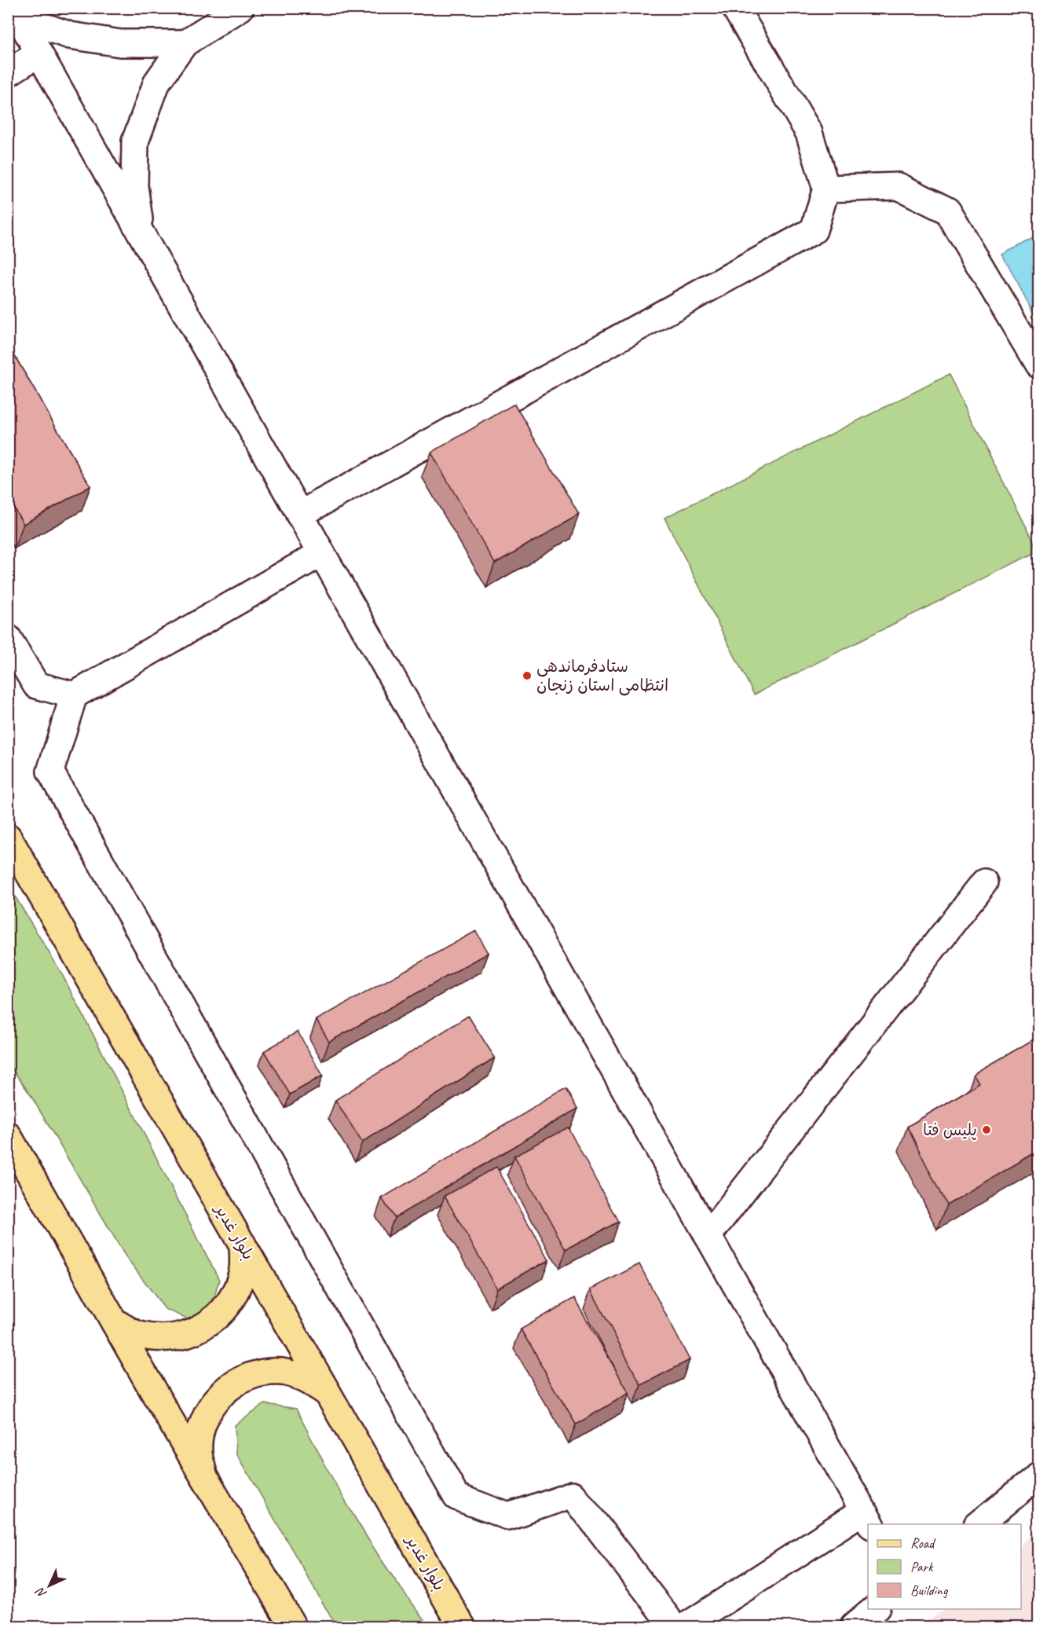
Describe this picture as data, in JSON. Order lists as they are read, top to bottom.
{
  "streets": {
    "main road": ["بلوار غدیر"]
  },
  "places": ["ستادفرماندهی انتظامی استان زنجان", "پلیس فتا"],
  "legend": ["Road", "Park", "Building"],
  "north": "bottom left"
}
